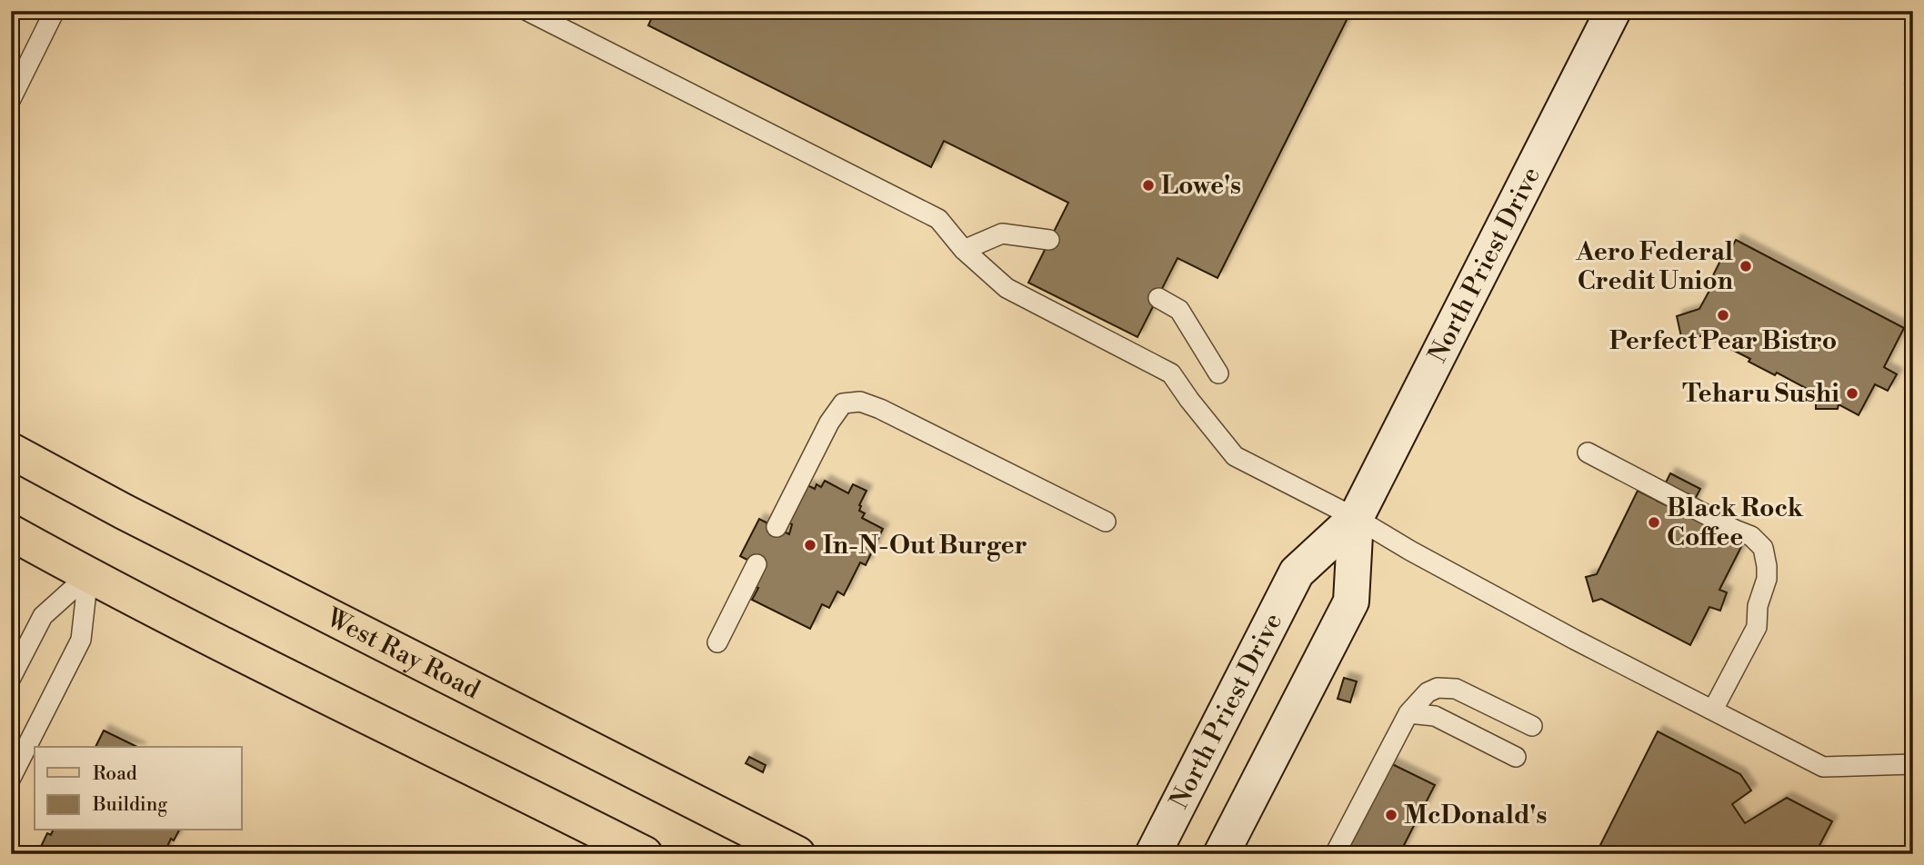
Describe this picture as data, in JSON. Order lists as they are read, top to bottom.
{
  "streets": {
    "main road": ["North Priest Drive", "West Ray Road"]
  },
  "places": [
    "Lowe's",
    "Aero Federal Credit Union",
    "Perfect Pear Bistro",
    "Teharu Sushi",
    "Black Rock Coffee",
    "In-N-Out Burger",
    "McDonald's"
  ],
  "legend": ["Road", "Building"]
}
